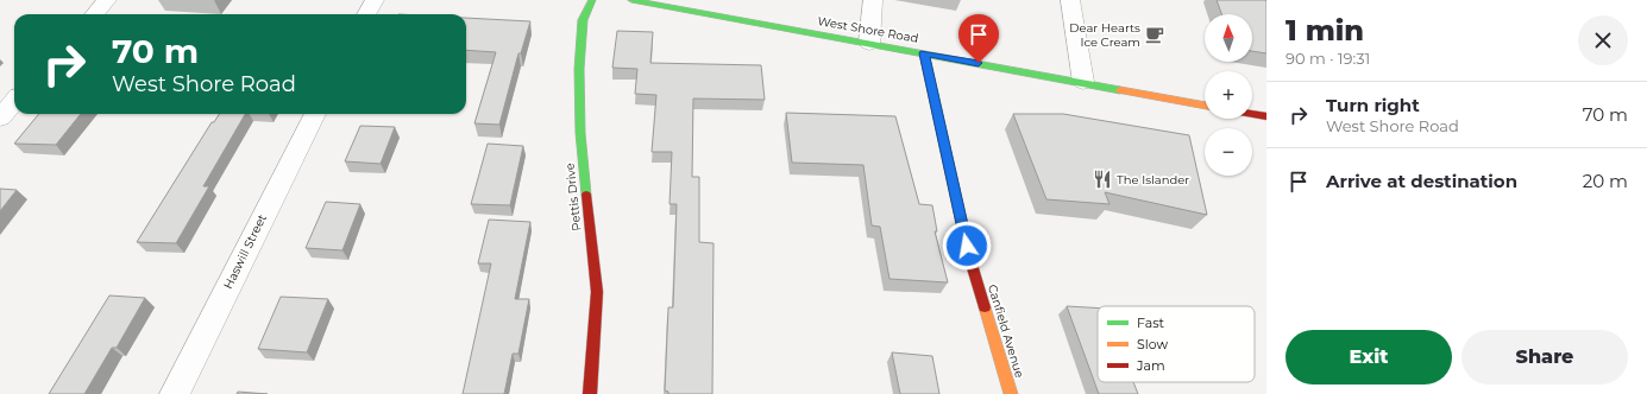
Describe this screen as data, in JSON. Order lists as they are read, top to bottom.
{
  "streets": {
    "street": [
      "West Shore Road",
      "Pettis Drive",
      "Haswill Street",
      "Canfield Avenue"
    ]
  },
  "crossings": [
    ["West Shore Road", "Canfield Avenue"]
  ],
  "places": {
    "cafe": ["Dear Hearts Ice Cream"],
    "restaurant": ["The Islander"]
  },
  "legend": ["Fast", "Slow", "Jam"],
  "north": "top",
  "page": {
    "heading": ["1 min", "90 m · 19:31"],
    "map_buttons": ["+", "−"],
    "turn": ["70 m", "West Shore Road"],
    "list": [
      {
        "name": "Turn right",
        "note": "West Shore Road",
        "value": "70 m"
      },
      {
        "name": "Arrive at destination",
        "value": "20 m"
      }
    ],
    "buttons": ["Exit", "Share"]
  }
}
